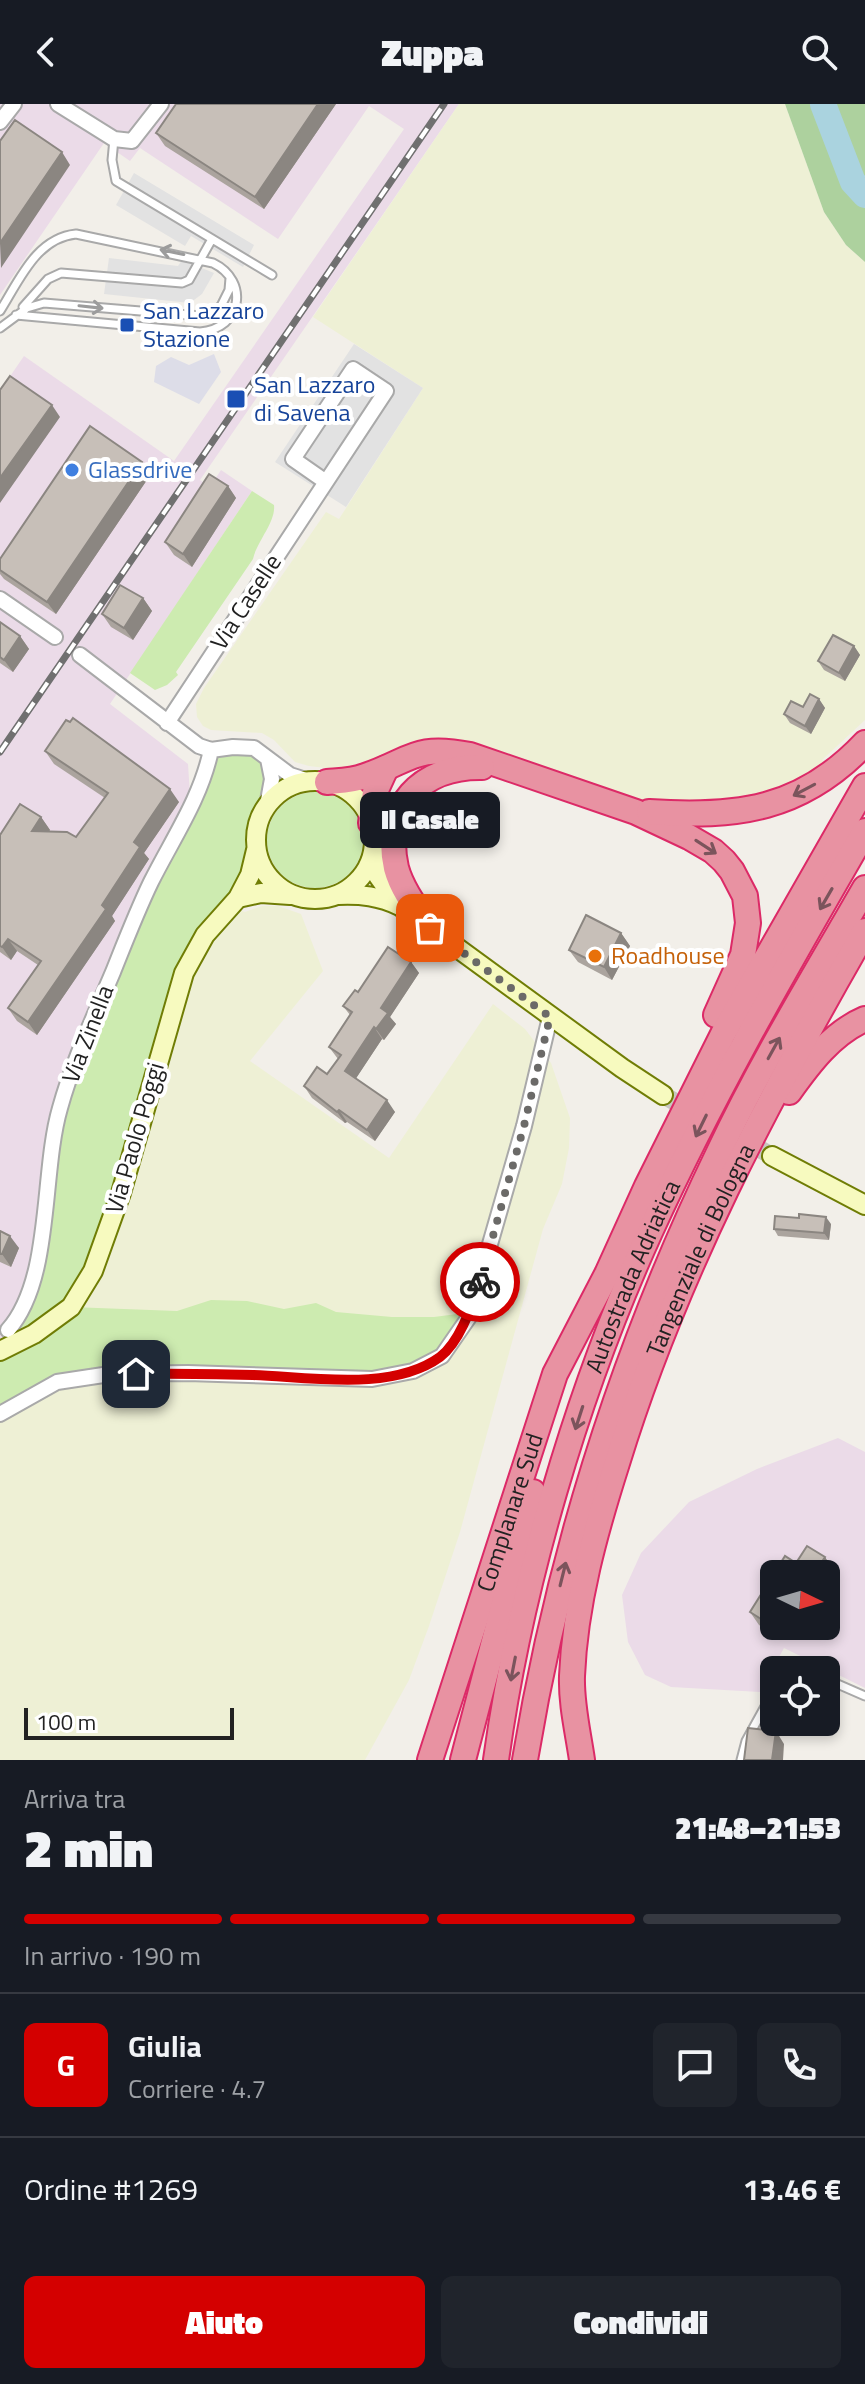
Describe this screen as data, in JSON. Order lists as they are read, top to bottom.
{
  "streets": {
    "highway": ["Tangenziale di Bologna", "Autostrada Adriatica", "Complanare Sud"],
    "main road": ["Via Paolo Poggi"],
    "street": ["Via Caselle", "Via Zinella"]
  },
  "places": {
    "transit": ["San Lazzaro Stazione", "San Lazzaro di Savena"],
    "other": ["Glassdrive", "Il Casale", "Roadhouse"]
  },
  "scale_bar": "100 m",
  "north": "right",
  "page": {
    "header": "Zuppa",
    "bubble": "Il Casale",
    "scale": "100 m",
    "heading": ["2 min", "Arriva tra", "21:48–21:53"],
    "panel": [
      "Giulia",
      "Corriere · 4.7",
      "Ordine #1269",
      "13.46 €"
    ],
    "bar": "In arrivo · 190 m",
    "round": "G",
    "buttons": ["Aiuto", "Condividi"]
  }
}
